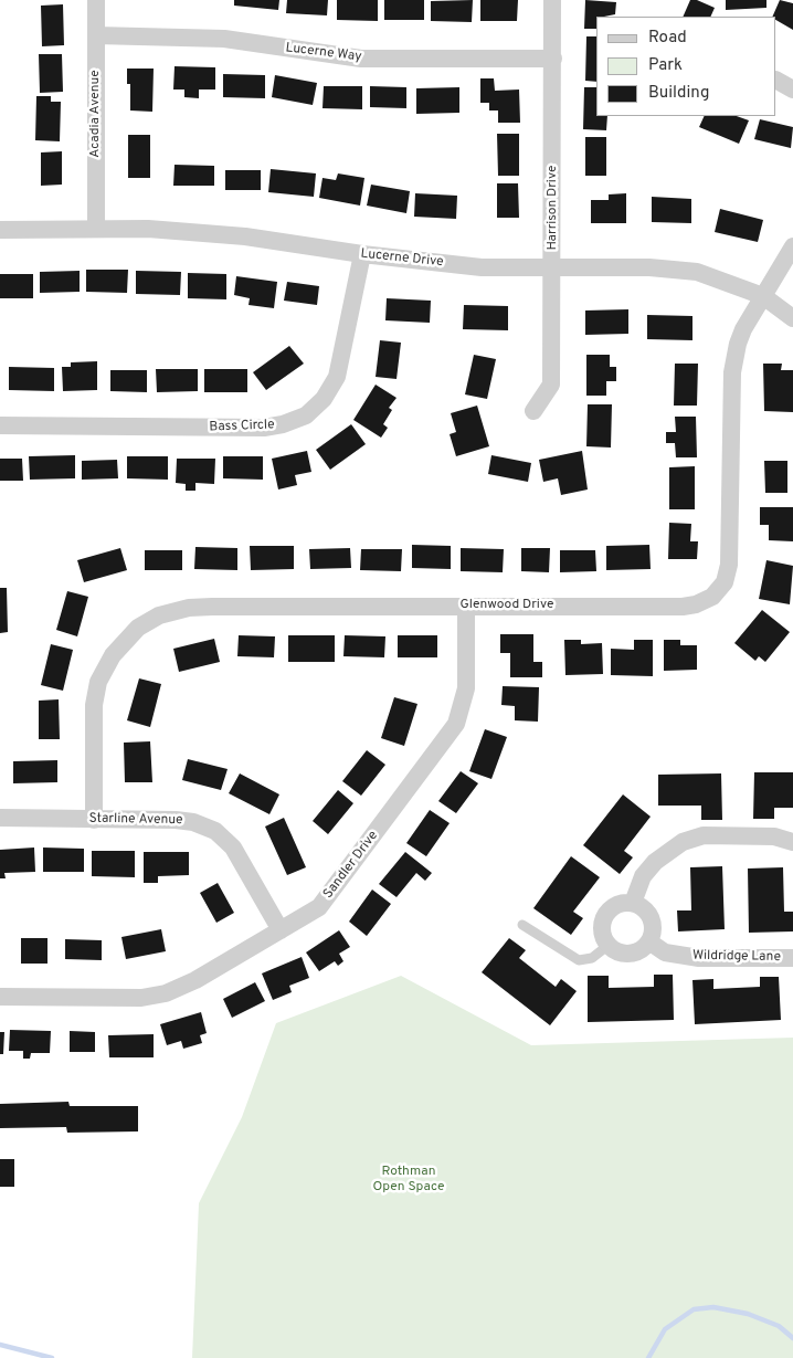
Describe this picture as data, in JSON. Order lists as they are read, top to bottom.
{
  "streets": {
    "street": [
      "Lucerne Way",
      "Acadia Avenue",
      "Harrison Drive",
      "Lucerne Drive",
      "Bass Circle",
      "Glenwood Drive",
      "Starline Avenue",
      "Sandler Drive",
      "Wildridge Lane"
    ]
  },
  "crossings": [
    ["Lucerne Way", "Acadia Avenue"],
    ["Lucerne Way", "Harrison Drive"],
    ["Acadia Avenue", "Lucerne Drive"],
    ["Harrison Drive", "Lucerne Drive"],
    ["Lucerne Drive", "Bass Circle"],
    ["Lucerne Drive", "Glenwood Drive"],
    ["Glenwood Drive", "Starline Avenue"],
    ["Glenwood Drive", "Sandler Drive"],
    ["Starline Avenue", "Sandler Drive"]
  ],
  "parks": ["Rothman Open Space"],
  "legend": ["Road", "Park", "Building"]
}
